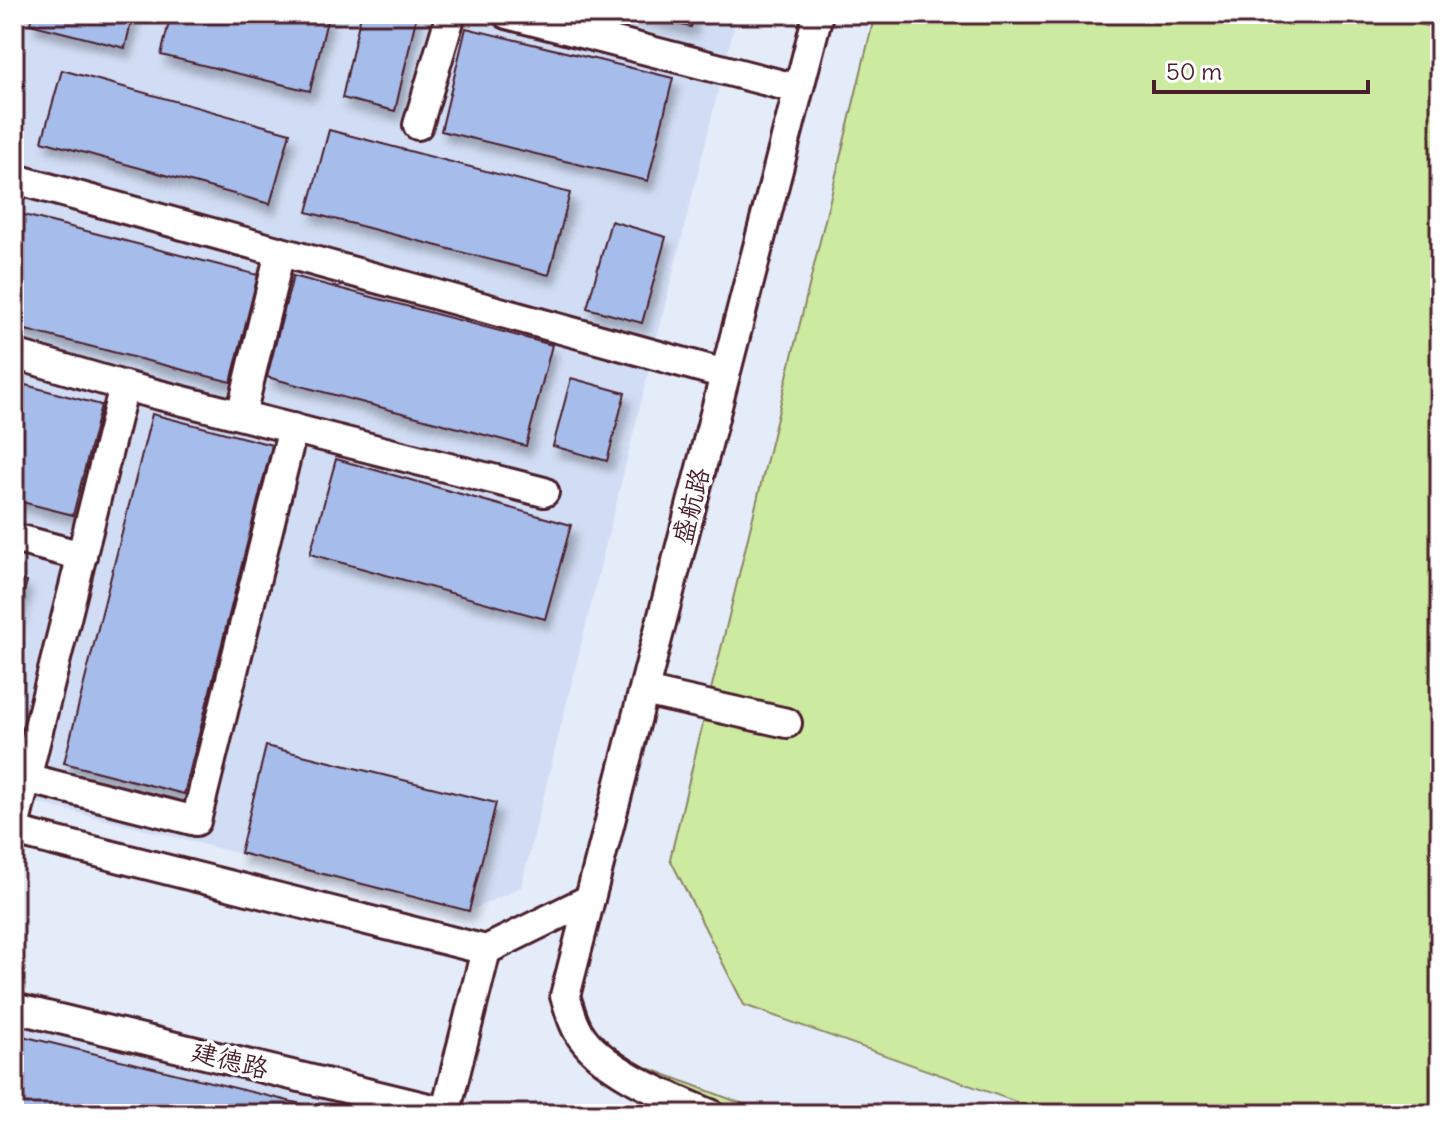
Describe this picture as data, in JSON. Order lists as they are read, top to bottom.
{
  "streets": {
    "street": ["盛航路", "建德路"]
  },
  "scale_bar": "50 m"
}
